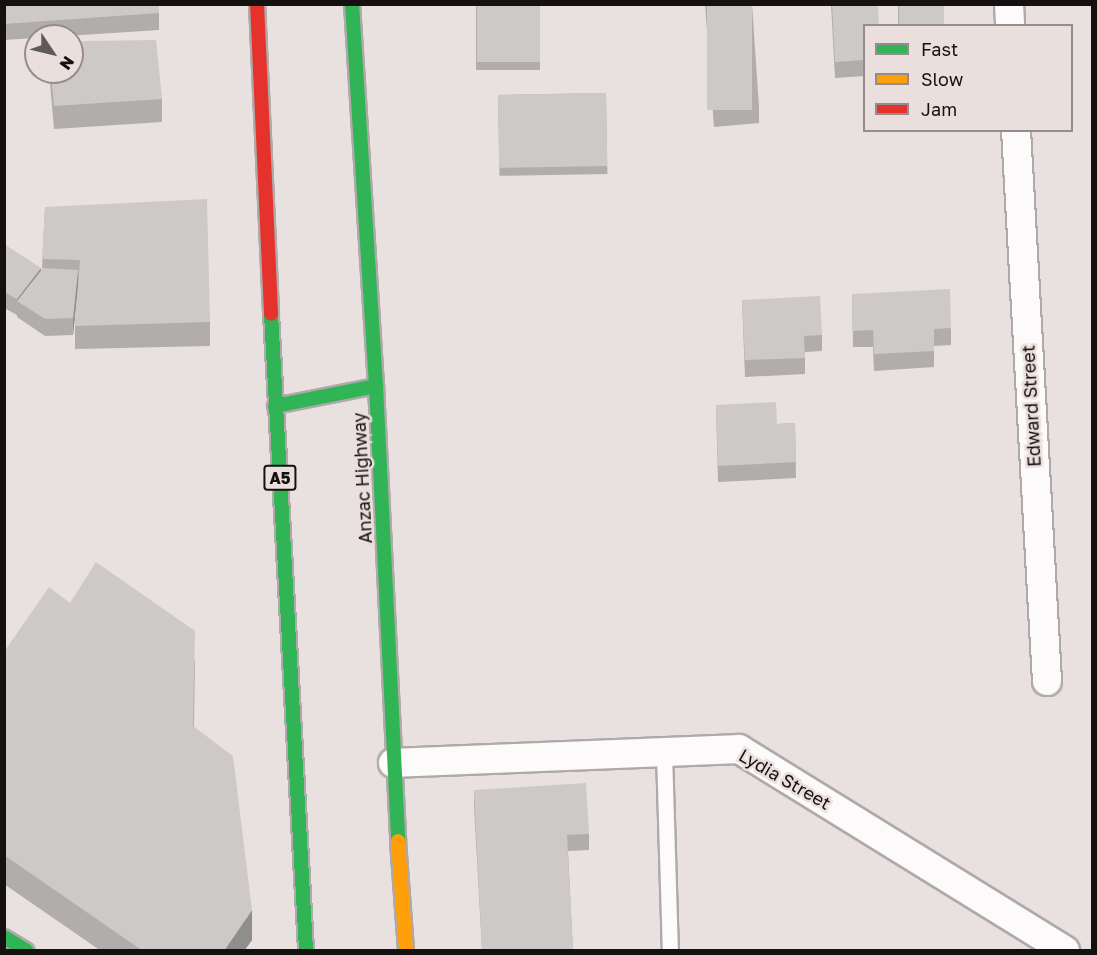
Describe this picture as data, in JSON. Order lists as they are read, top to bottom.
{
  "streets": {
    "main road": ["A5", "Anzac Highway"],
    "street": ["Edward Street", "Lydia Street"]
  },
  "crossings": [
    ["Anzac Highway", "Lydia Street"]
  ],
  "legend": ["Fast", "Slow", "Jam"],
  "north": "bottom right"
}
